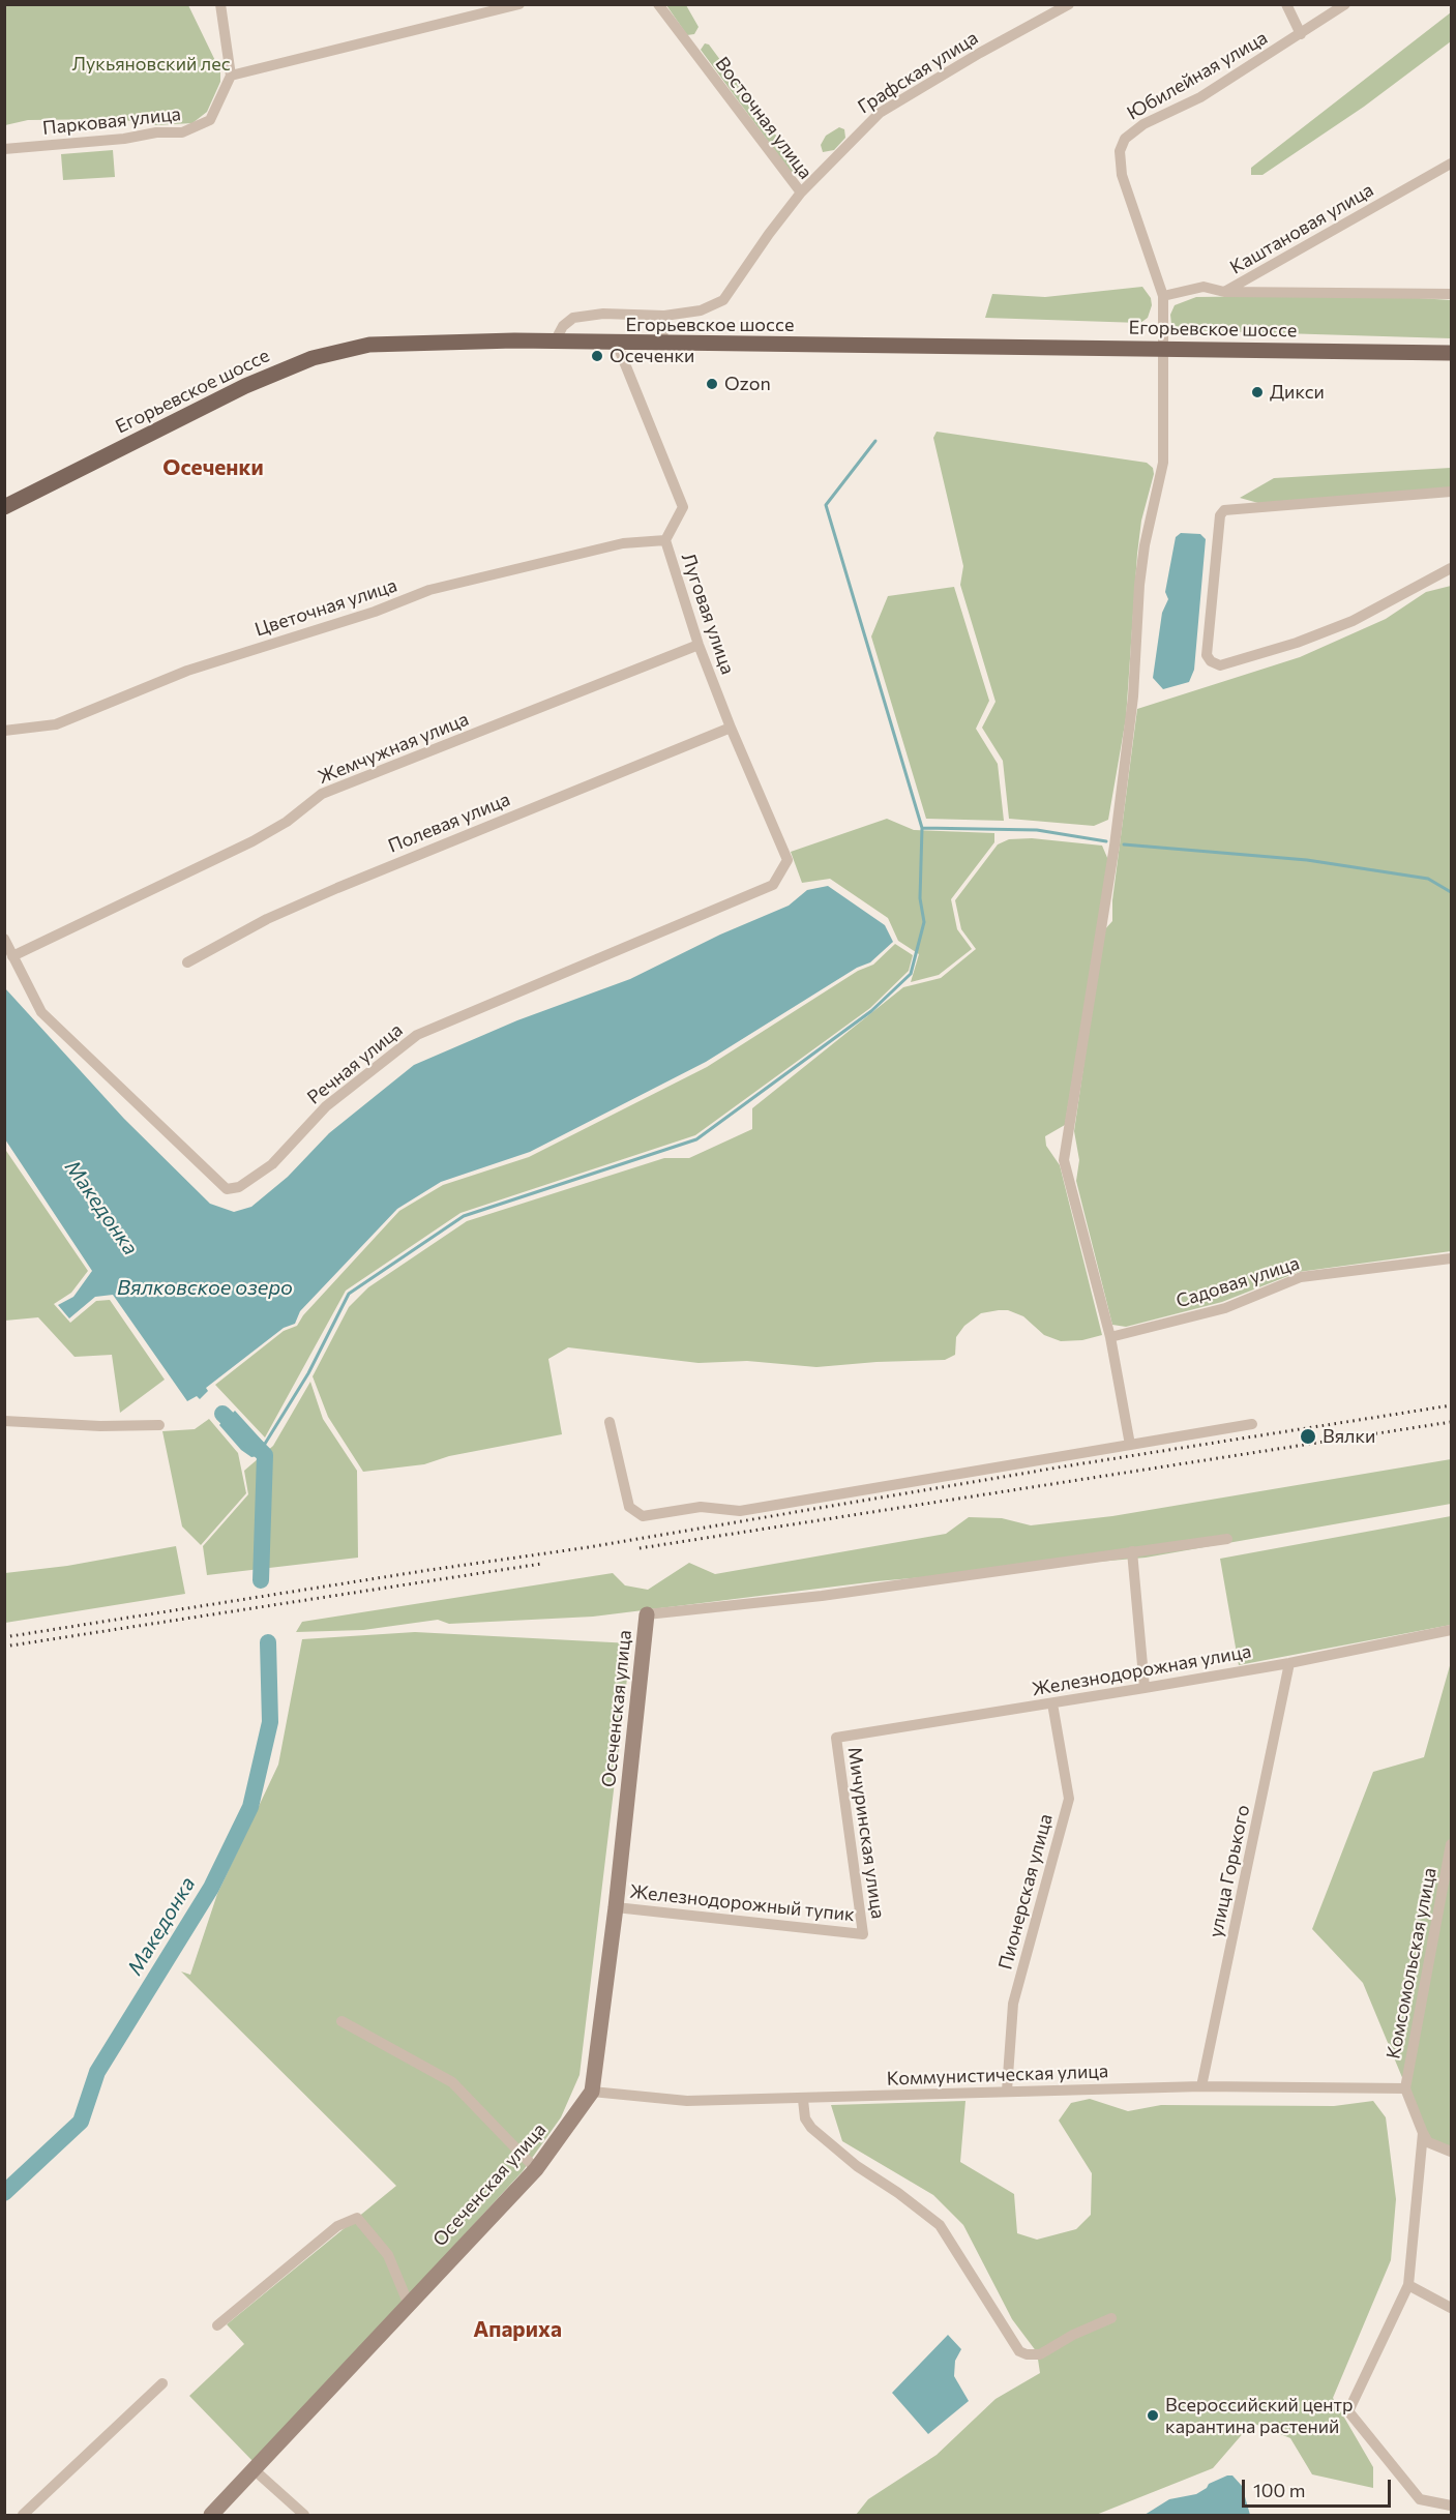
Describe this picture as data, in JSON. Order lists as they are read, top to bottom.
{
  "streets": {
    "main road": ["Егорьевское шоссе"],
    "street": [
      "Графская улица",
      "Юбилейная улица",
      "Восточная улица",
      "Парковая улица",
      "Каштановая улица",
      "Цветочная улица",
      "Луговая улица",
      "Жемчужная улица",
      "Полевая улица",
      "Речная улица",
      "Садовая улица",
      "Железнодорожная улица",
      "Осеченская улица",
      "Мичуринская улица",
      "улица Горького",
      "Пионерская улица",
      "Железнодорожный тупик",
      "Комсомольская улица",
      "Коммунистическая улица"
    ]
  },
  "crossings": [
    ["Графская улица", "Восточная улица"],
    ["Юбилейная улица", "Каштановая улица"],
    ["Юбилейная улица", "Егорьевское шоссе"],
    ["Юбилейная улица", "Садовая улица"],
    ["Восточная улица", "Егорьевское шоссе"],
    ["Егорьевское шоссе", "Луговая улица"],
    ["Цветочная улица", "Луговая улица"],
    ["Луговая улица", "Жемчужная улица"],
    ["Луговая улица", "Полевая улица"],
    ["Луговая улица", "Речная улица"],
    ["Жемчужная улица", "Речная улица"],
    ["Железнодорожная улица", "Мичуринская улица"],
    ["Железнодорожная улица", "улица Горького"],
    ["Железнодорожная улица", "Пионерская улица"],
    ["Осеченская улица", "Железнодорожный тупик"],
    ["Осеченская улица", "Коммунистическая улица"],
    ["Мичуринская улица", "Железнодорожный тупик"],
    ["улица Горького", "Коммунистическая улица"],
    ["Пионерская улица", "Коммунистическая улица"],
    ["Комсомольская улица", "Коммунистическая улица"]
  ],
  "districts": ["Осеченки", "Апариха"],
  "water": ["Македонка", "Вялковское озеро"],
  "parks": ["Лукьяновский лес"],
  "places": [
    "Осеченки",
    "Ozon",
    "Дикси",
    "Вялки",
    "Всероссийский центр карантина растений"
  ],
  "scale_bar": "100 m"
}
